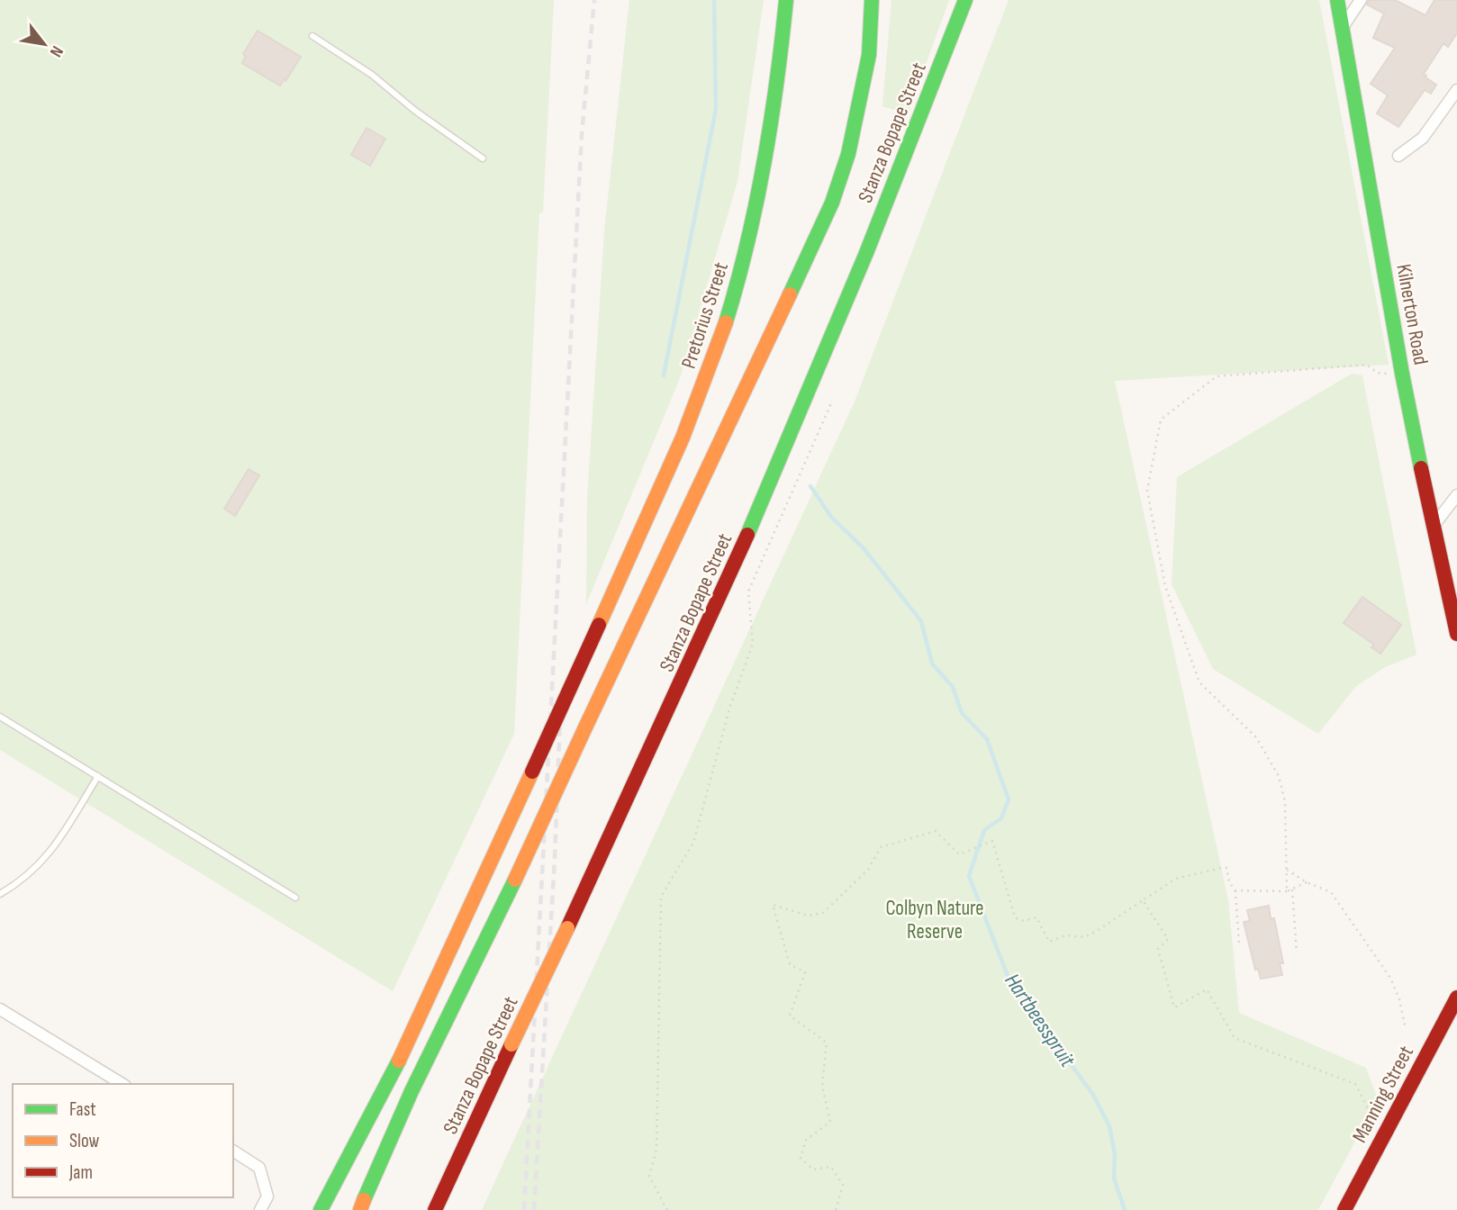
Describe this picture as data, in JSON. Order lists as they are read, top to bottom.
{
  "streets": {
    "main road": [
      "Stanza Bopape Street",
      "Kilnerton Road",
      "Pretorius Street",
      "Manning Street"
    ]
  },
  "water": ["Hartbeesspruit"],
  "parks": ["Colbyn Nature Reserve"],
  "legend": ["Fast", "Slow", "Jam"],
  "north": "bottom right"
}
